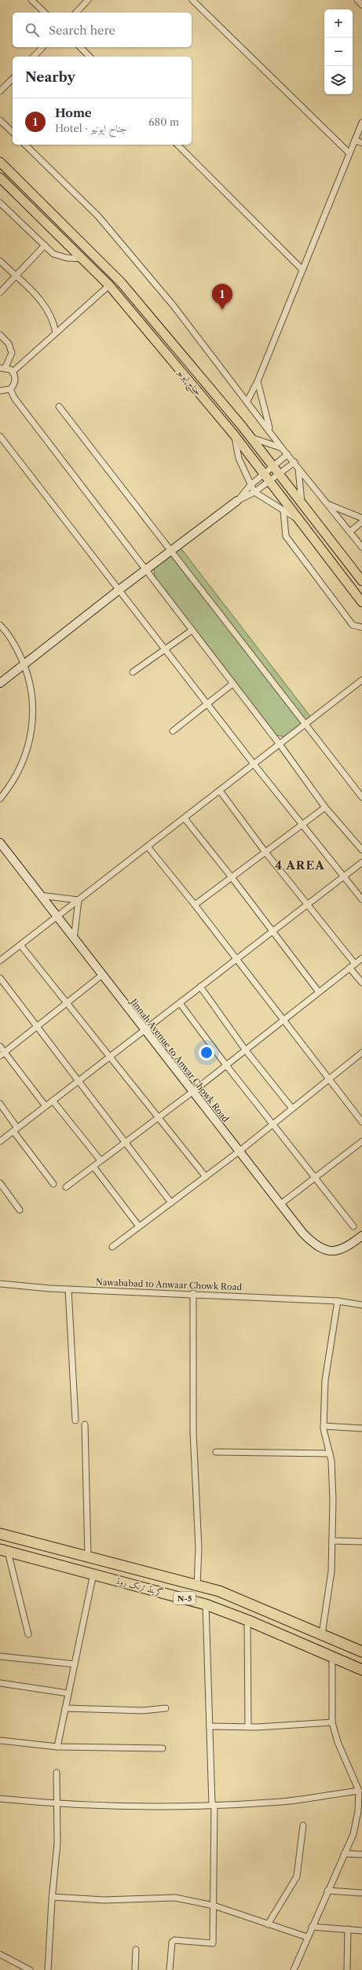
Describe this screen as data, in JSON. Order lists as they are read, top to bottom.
{
  "streets": {
    "highway": ["گرینڈ ٹرنک روڈ", "N-5"],
    "main road": ["جناح ایونیو"],
    "street": ["Jinnah Avenue to Anwar Chowk Road", "Nawababad to Anwaar Chowk Road"]
  },
  "districts": ["4 AREA"],
  "page": {
    "map_buttons": ["+", "−"],
    "search": "Search here",
    "heading": "Nearby",
    "list": [
      {
        "mark": "1",
        "name": "Home",
        "note": "Hotel · جناح ایونیو",
        "value": "680 m"
      }
    ],
    "pins": "1"
  }
}
